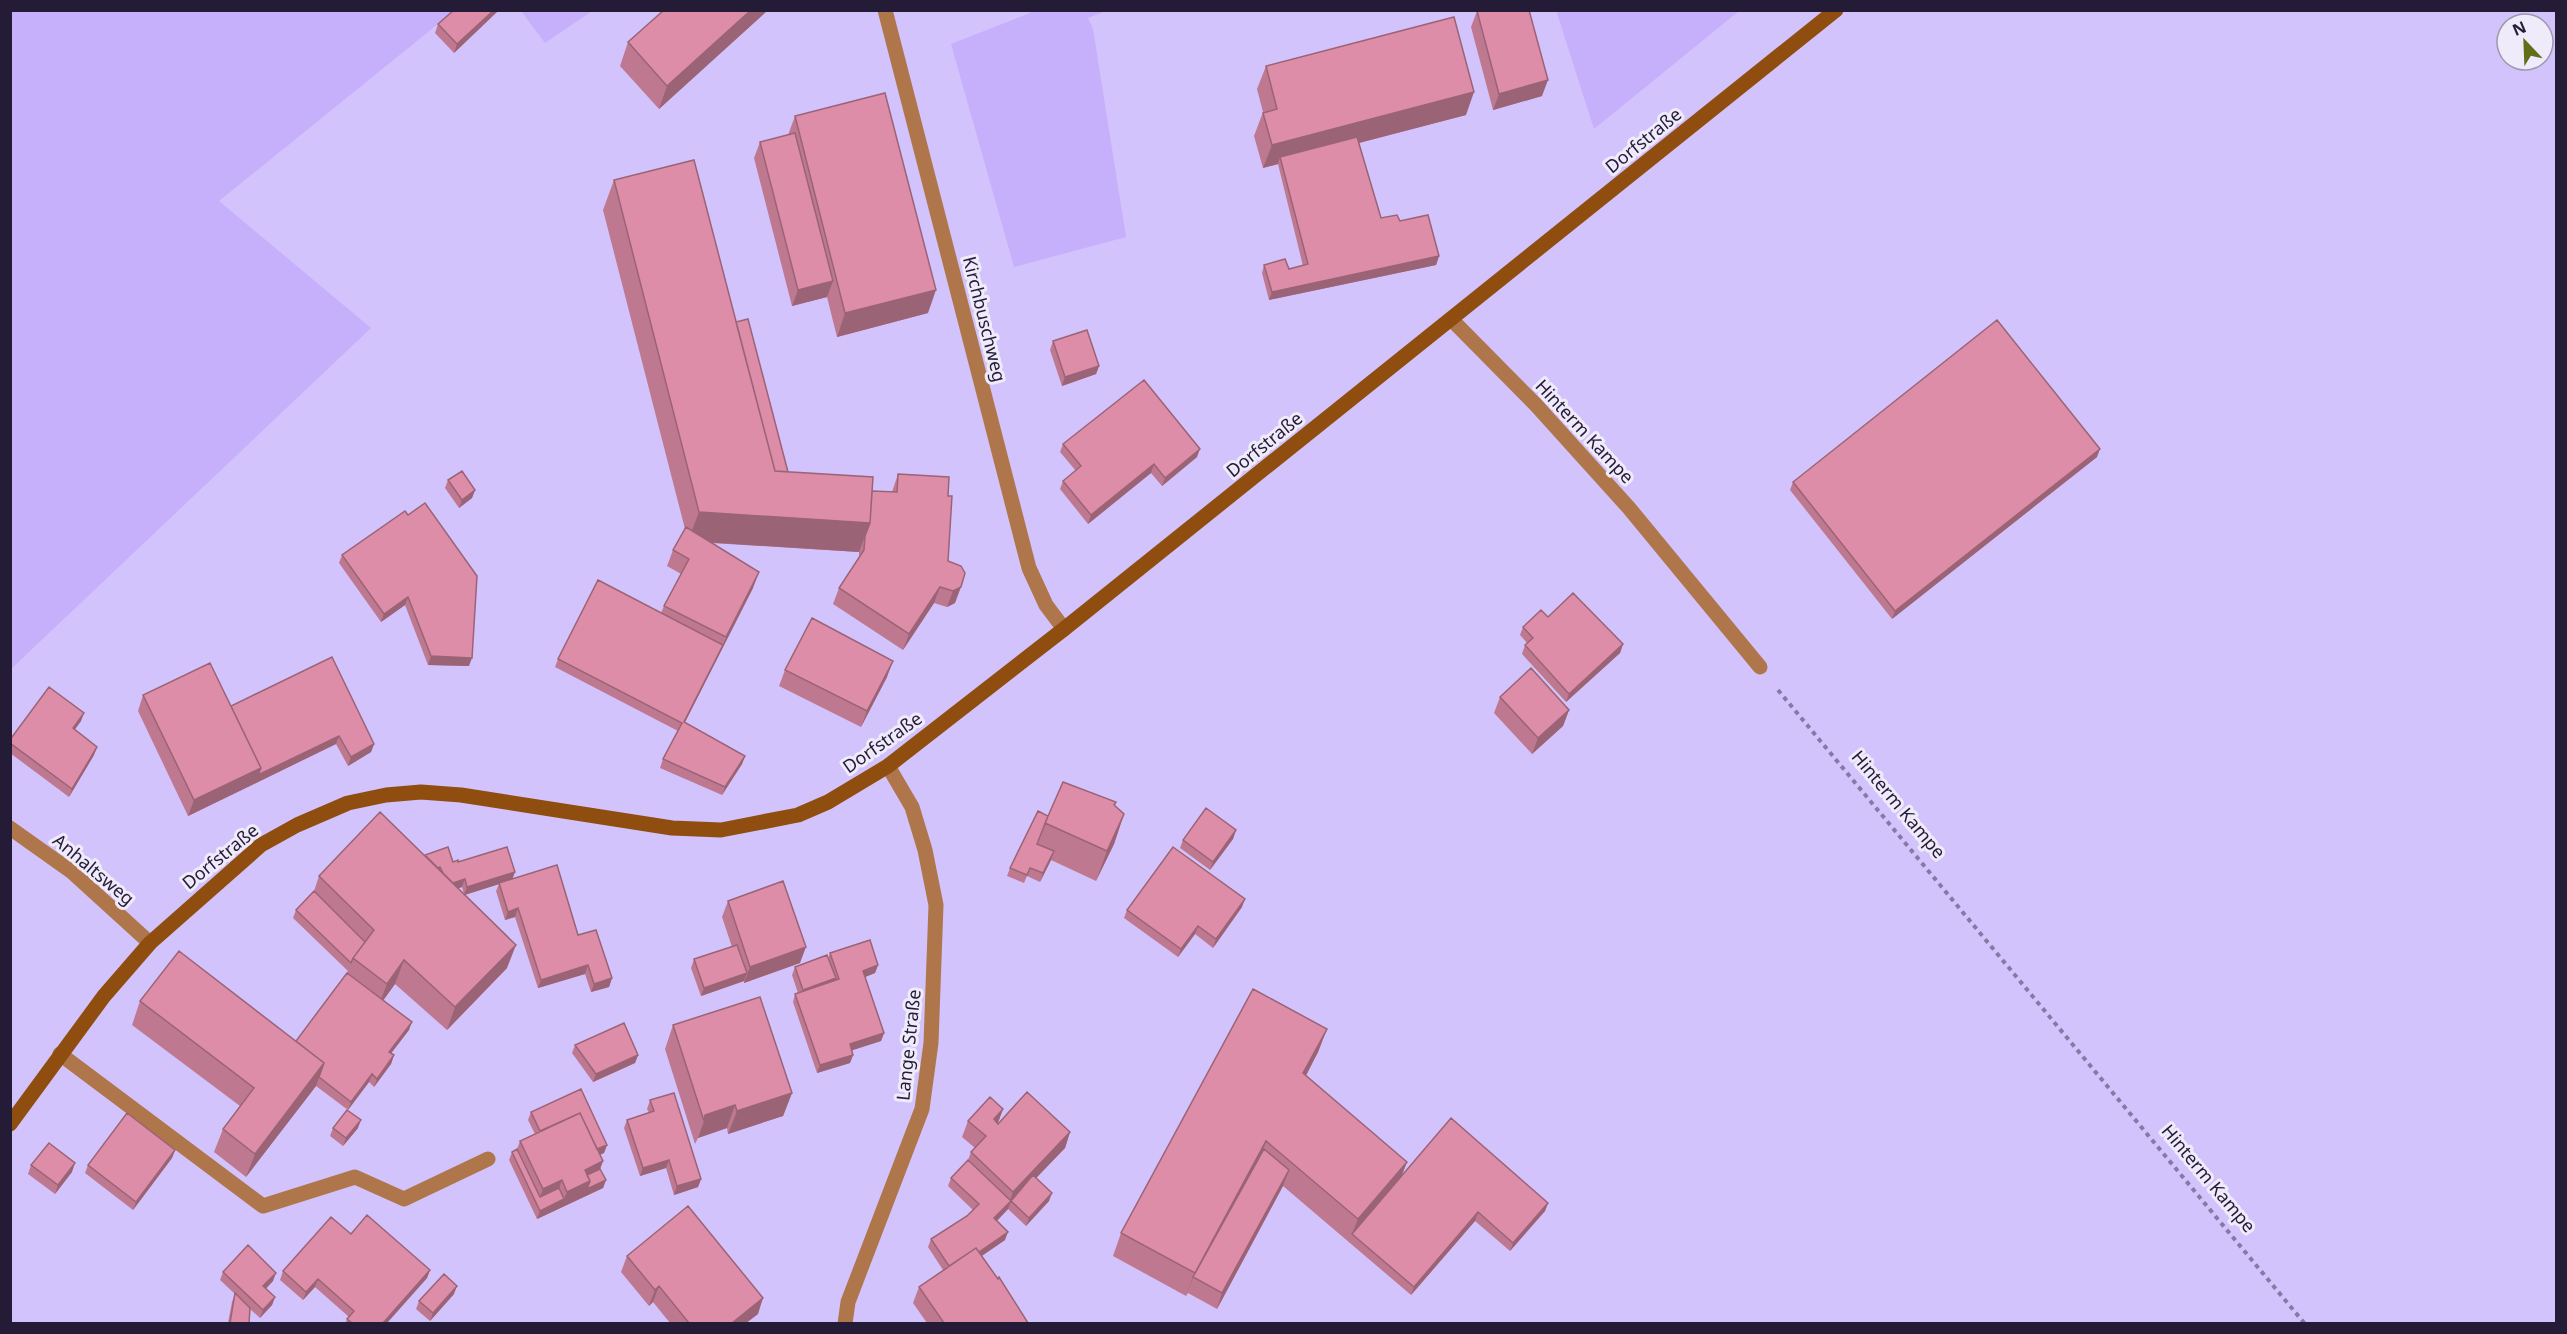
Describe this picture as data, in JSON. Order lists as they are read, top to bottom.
{
  "streets": {
    "main road": ["Dorfstraße"],
    "street": [
      "Kirchbuschweg",
      "Hinterm Kampe",
      "Anhaltsweg",
      "Lange Straße"
    ]
  },
  "crossings": [
    ["Dorfstraße", "Kirchbuschweg"],
    ["Dorfstraße", "Hinterm Kampe"],
    ["Dorfstraße", "Anhaltsweg"],
    ["Dorfstraße", "Lange Straße"]
  ],
  "north": "top left"
}
